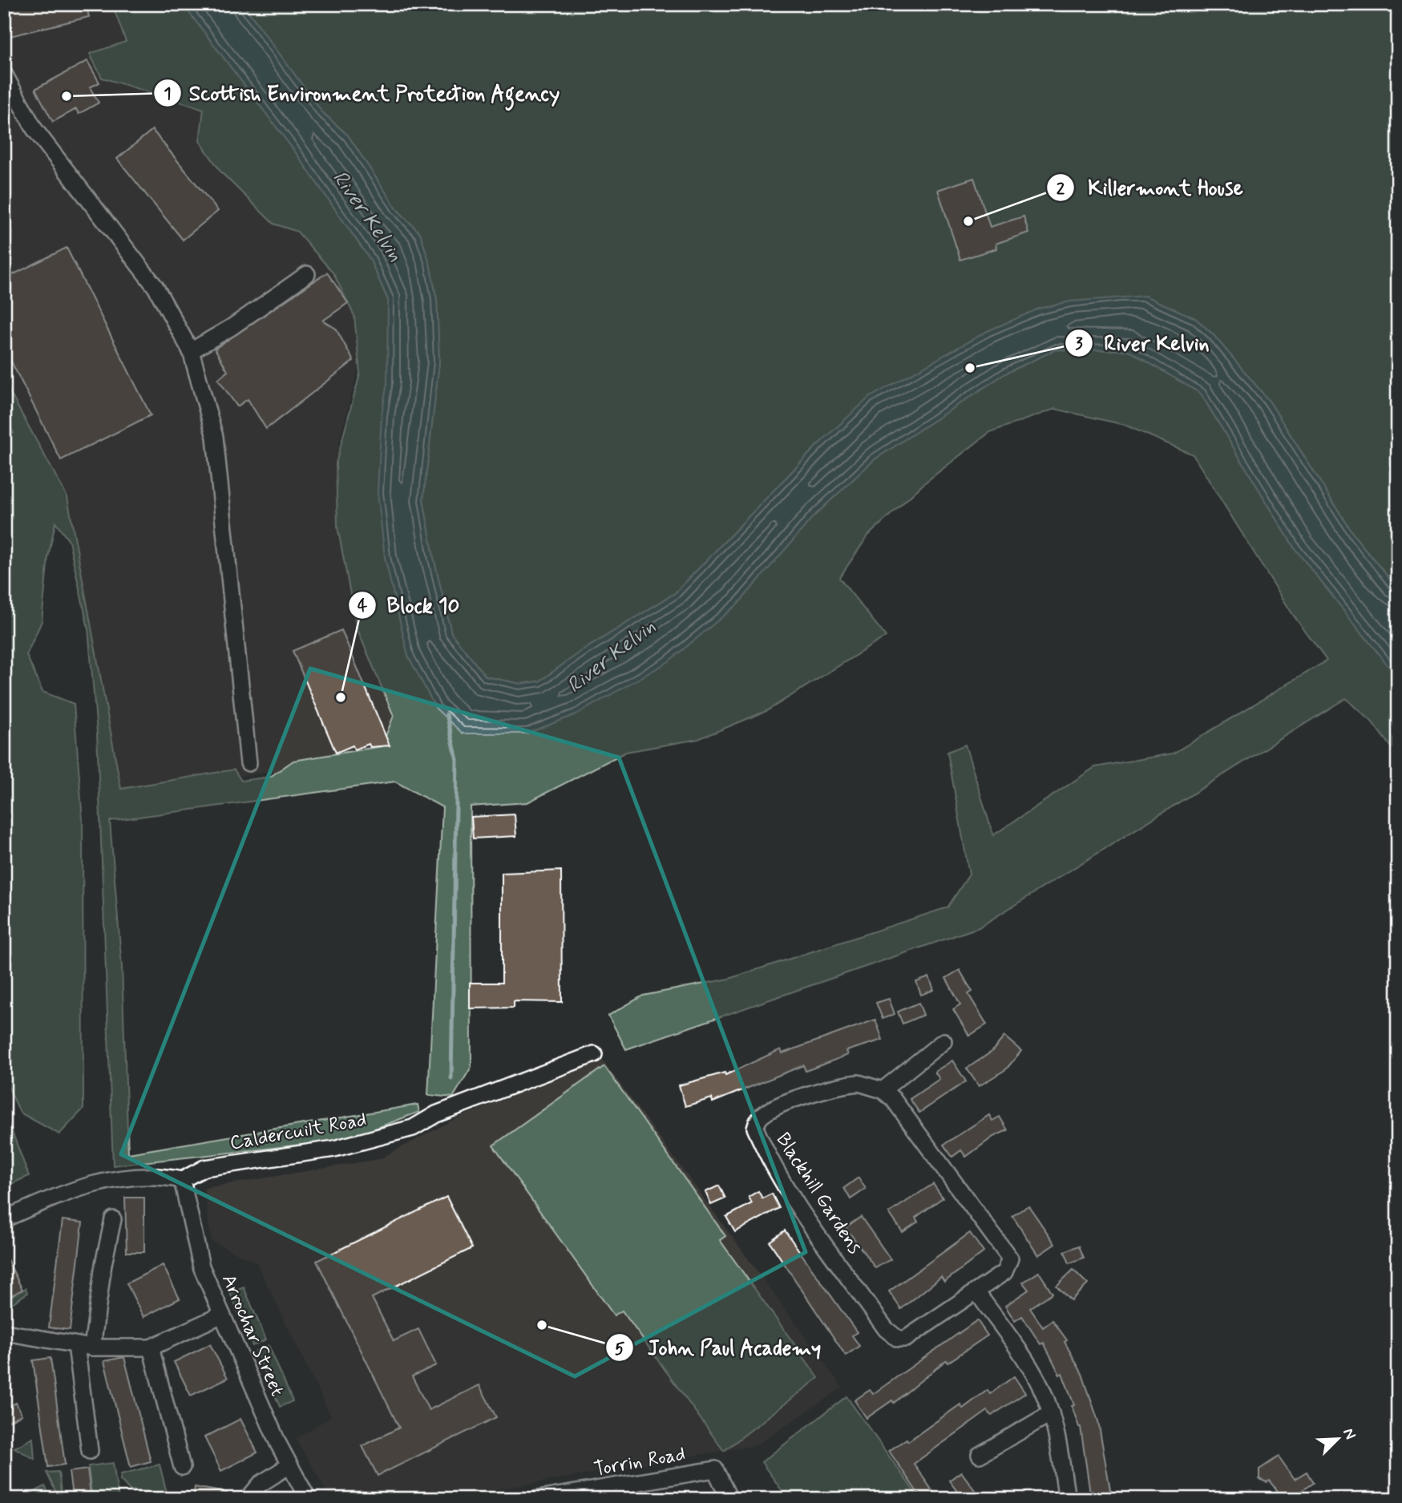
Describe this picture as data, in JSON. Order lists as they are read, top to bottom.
{
  "streets": {
    "street": [
      "Caldercuilt Road",
      "Blackhill Gardens",
      "Arrochar Street",
      "Torrin Road"
    ]
  },
  "crossings": [
    ["Caldercuilt Road", "Arrochar Street"]
  ],
  "water": ["River Kelvin"],
  "places": [
    "Scottish Environment Protection Agency",
    "Killermont House",
    "River Kelvin",
    "Block 10",
    "John Paul Academy"
  ],
  "north": "top right"
}
